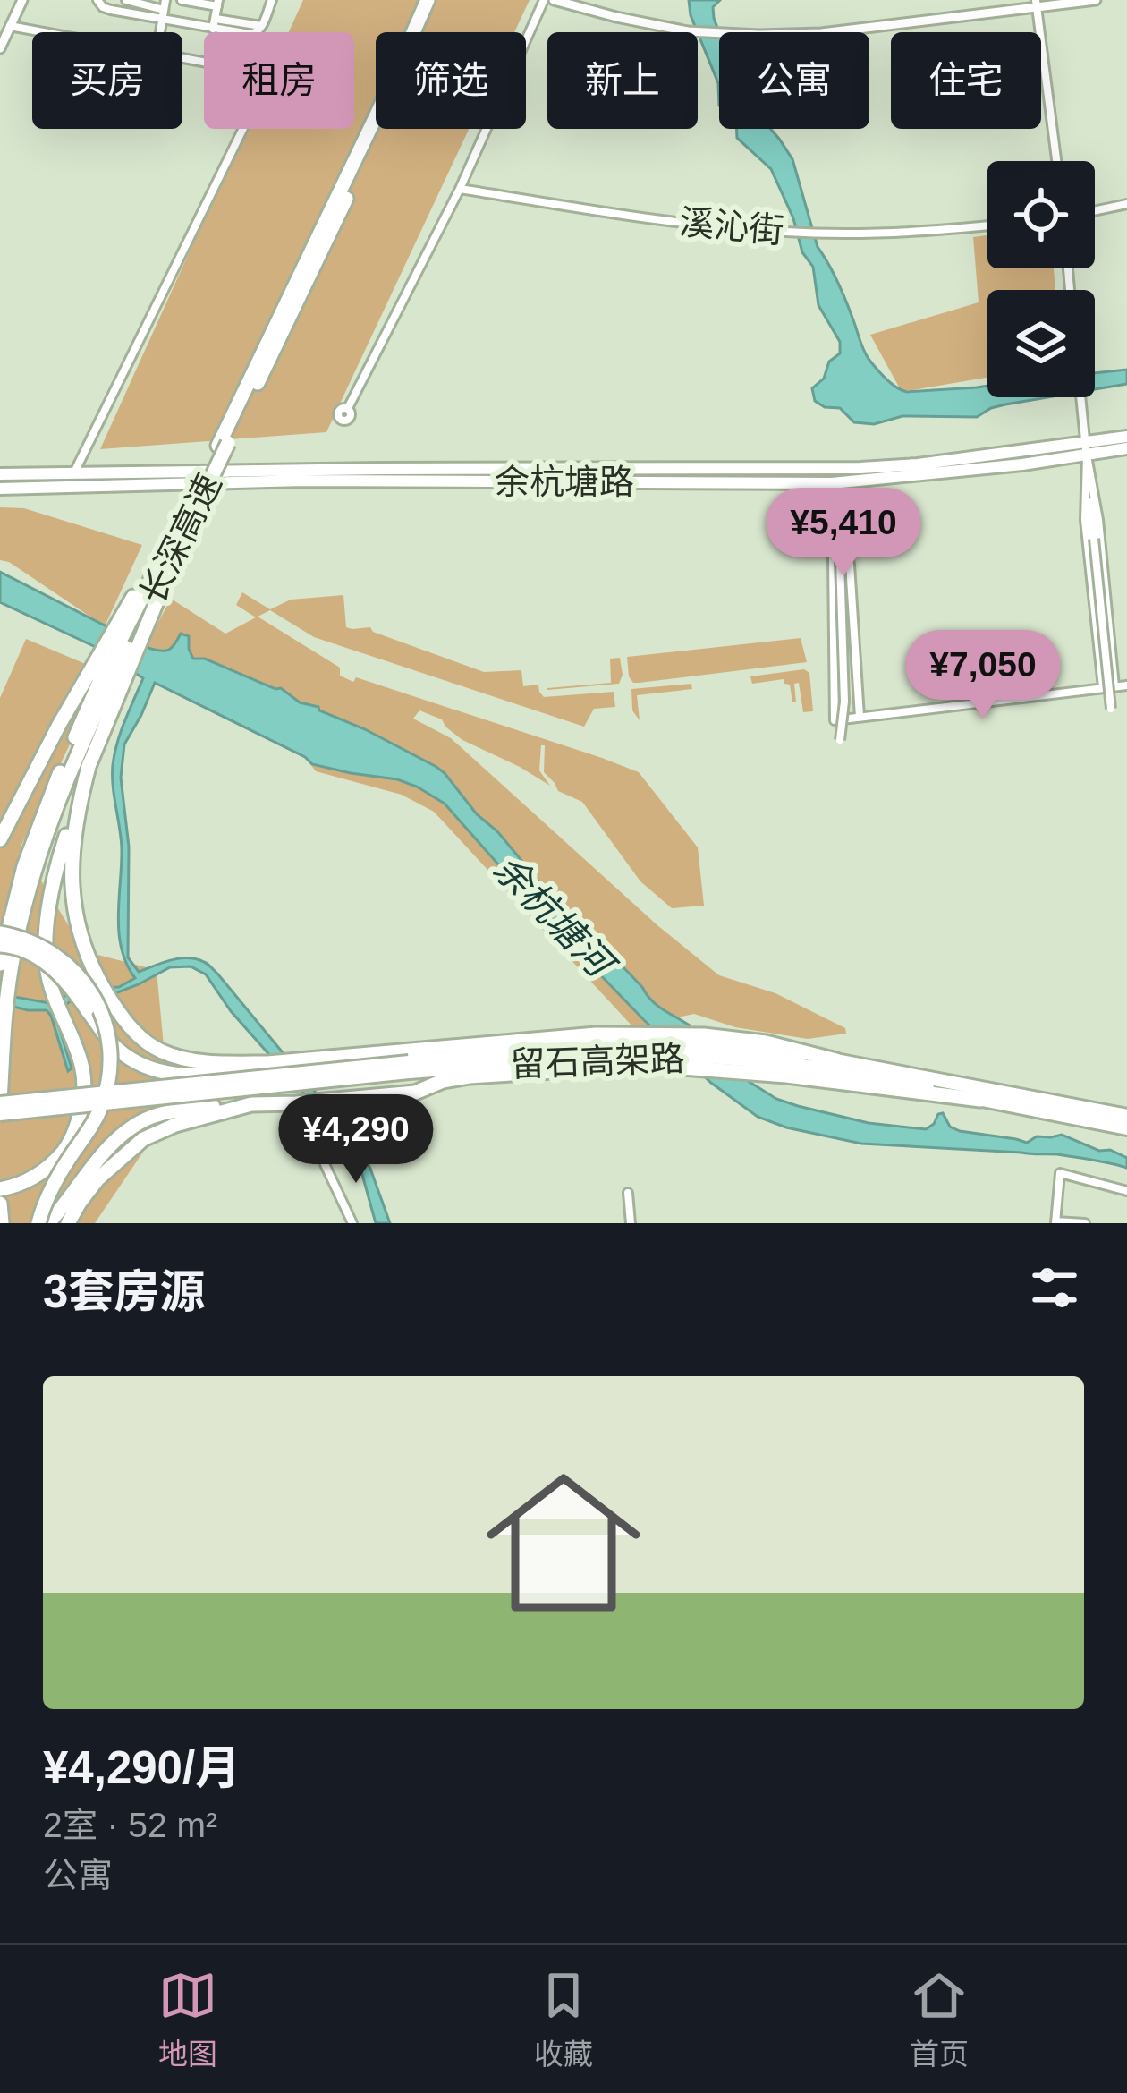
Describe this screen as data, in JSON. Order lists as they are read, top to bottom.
{
  "streets": {
    "highway": ["长深高速", "留石高架路"],
    "main road": ["余杭塘路"],
    "street": ["溪沁街"]
  },
  "crossings": [
    ["长深高速", "留石高架路"]
  ],
  "water": ["余杭塘河"],
  "page": {
    "chip": [
      "买房",
      "租房",
      "筛选",
      "新上",
      "公寓",
      "住宅"
    ],
    "price": ["¥5,410", "¥7,050", "¥4,290"],
    "heading": "3套房源",
    "list": [
      {
        "name": "¥4,290/月",
        "note": "2室 · 52 m² · 公寓"
      }
    ],
    "tabs": ["地图", "收藏", "首页"]
  }
}
